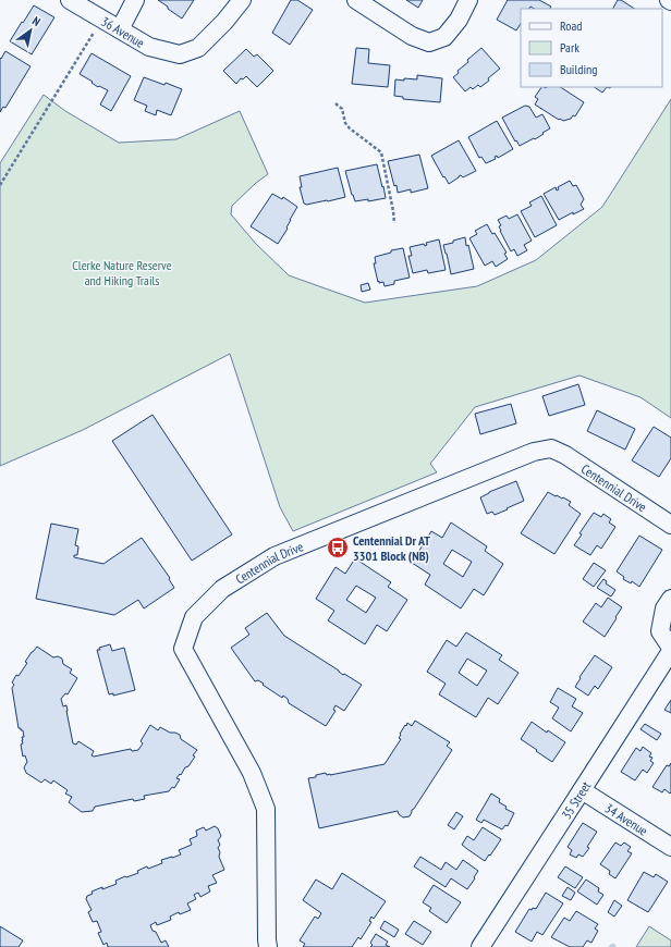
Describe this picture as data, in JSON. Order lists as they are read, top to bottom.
{
  "streets": {
    "street": [
      "36 Avenue",
      "Centennial Drive",
      "35 Street",
      "34 Avenue"
    ]
  },
  "crossings": [
    ["35 Street", "34 Avenue"]
  ],
  "parks": ["Clerke Nature Reserve and Hiking Trails"],
  "places": {
    "bus stop": ["Centennial Dr AT 3301 Block (NB)"]
  },
  "legend": ["Road", "Park", "Building"],
  "north": "top right"
}
